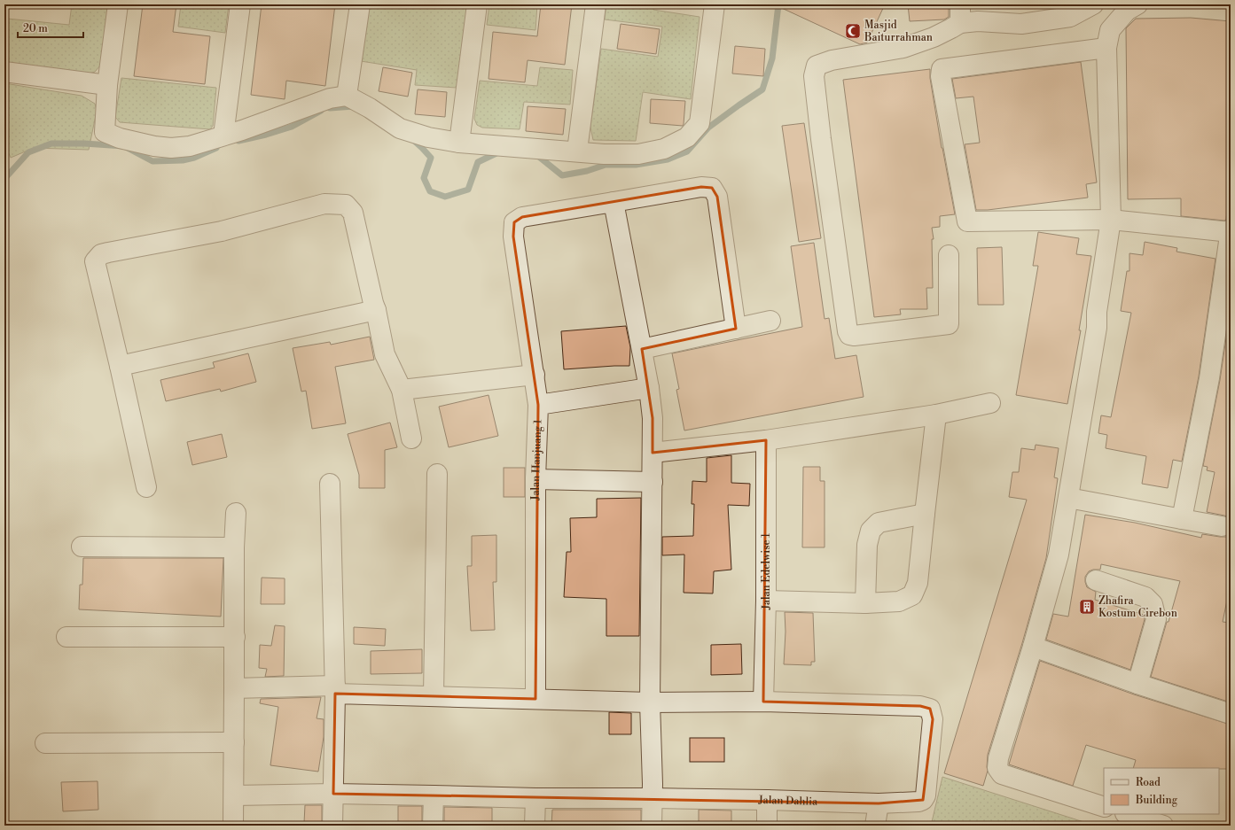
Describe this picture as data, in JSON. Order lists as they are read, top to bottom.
{
  "streets": {
    "street": ["Jalan Hanjuang 1", "Jalan Edelwise 1", "Jalan Dahlia"]
  },
  "crossings": [
    ["Jalan Edelwise 1", "Jalan Dahlia"]
  ],
  "places": {
    "mosque": ["Masjid Baiturrahman"],
    "building": ["Zhafira Kostum Cirebon"]
  },
  "legend": ["Road", "Building"],
  "scale_bar": "20 m"
}
